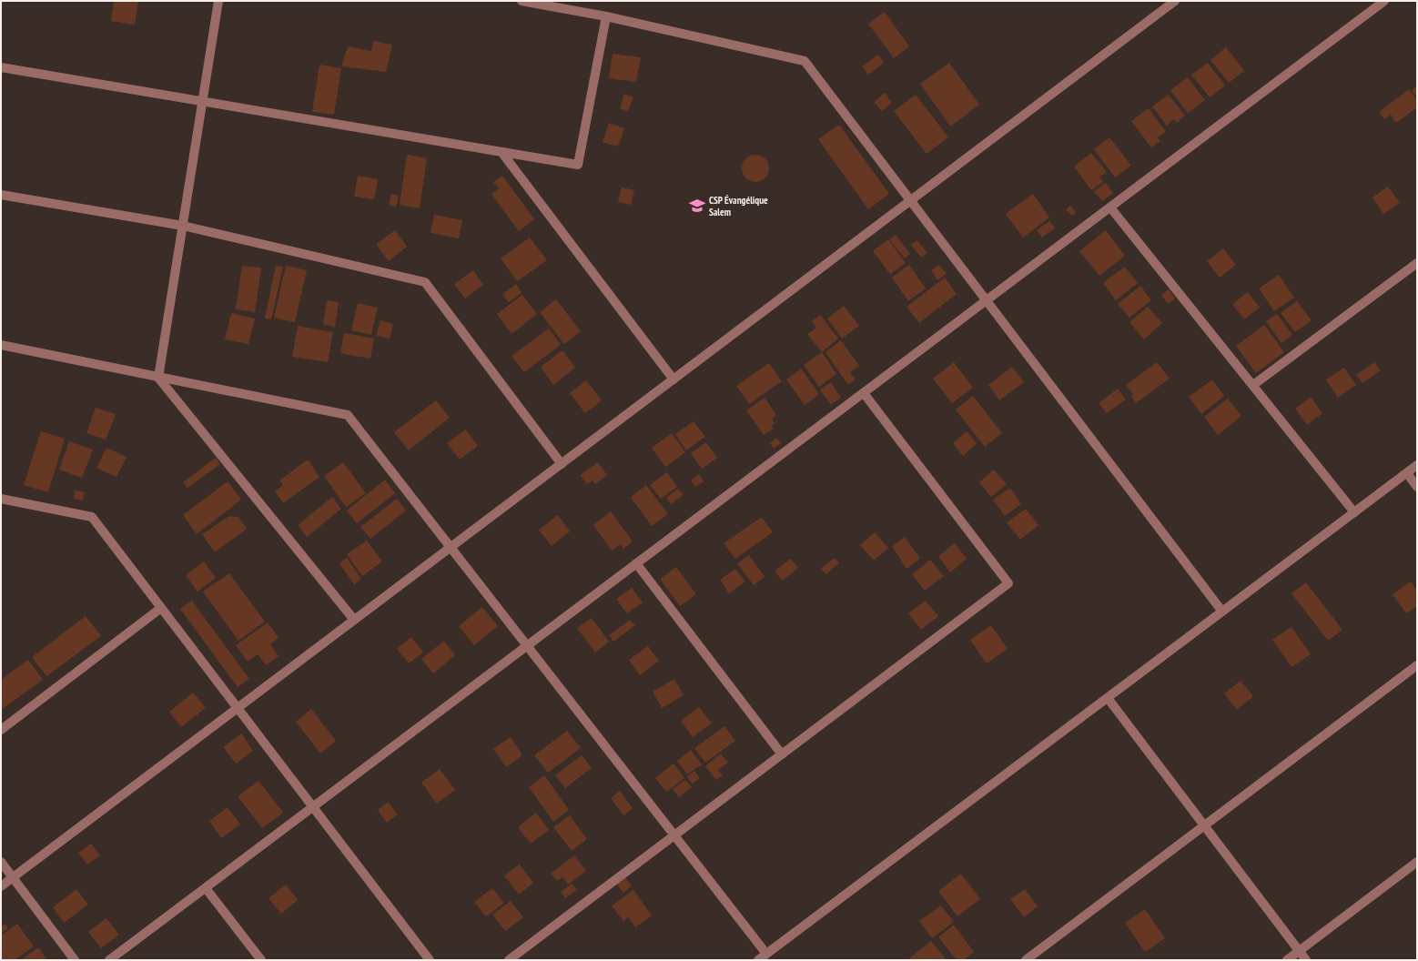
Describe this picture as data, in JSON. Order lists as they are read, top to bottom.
{
  "places": {
    "school or university": ["CSP Évangélique Salem"]
  }
}
